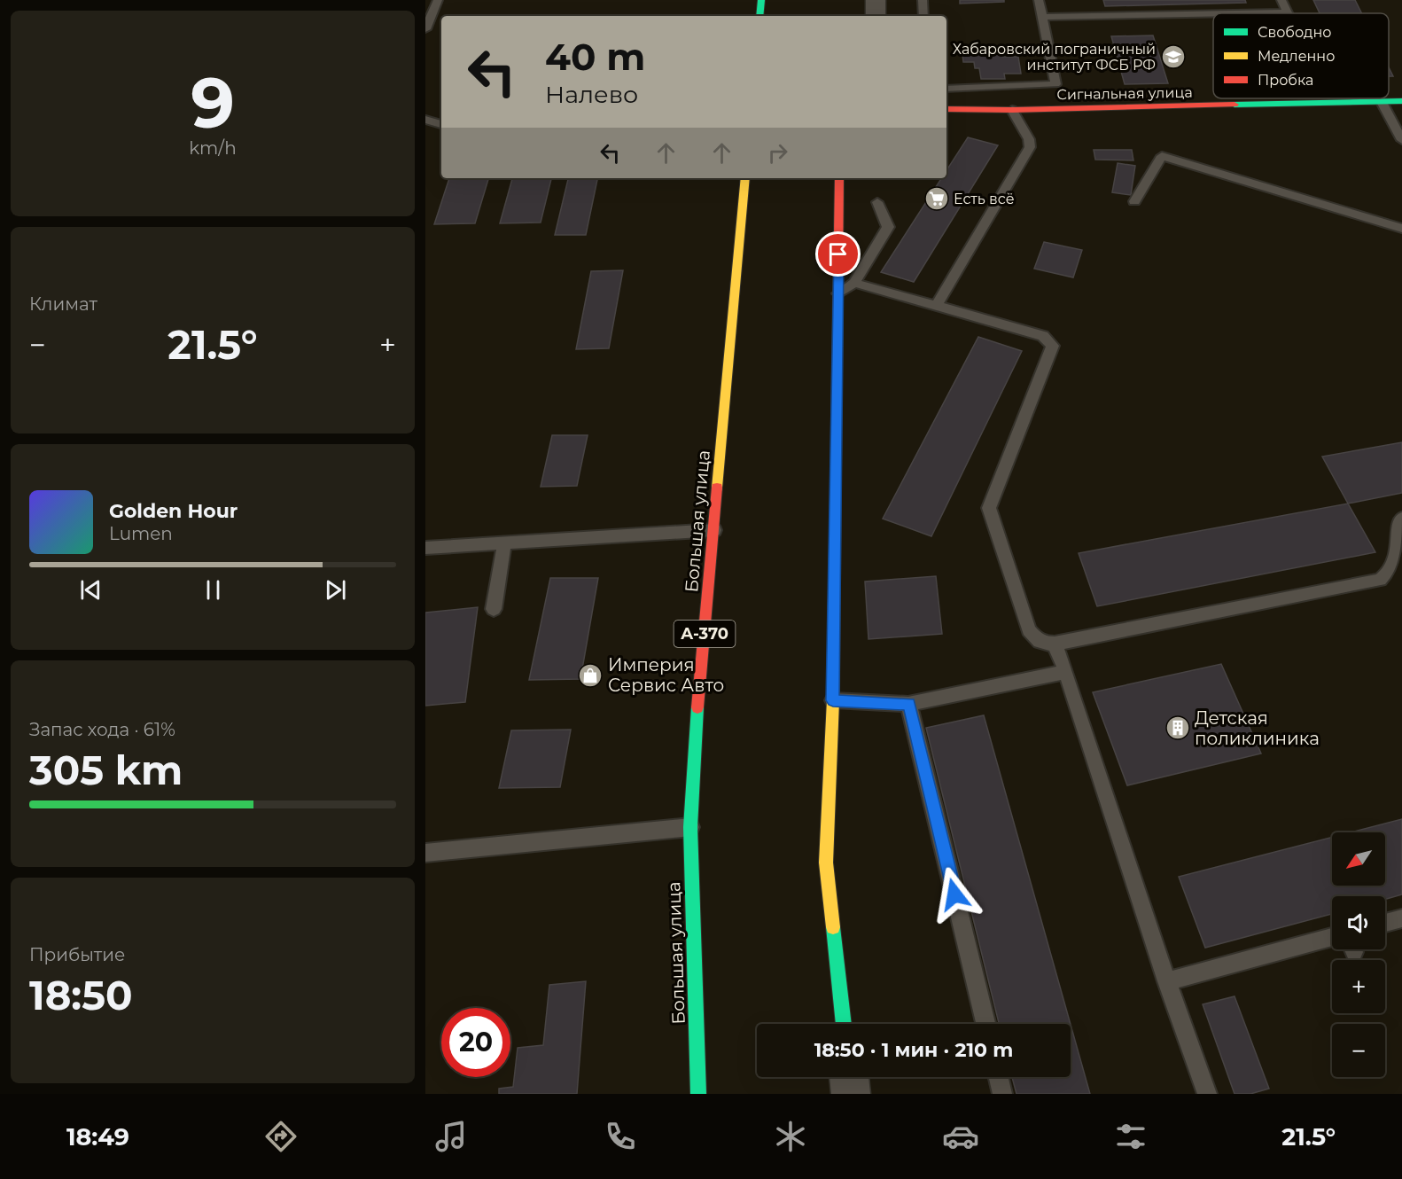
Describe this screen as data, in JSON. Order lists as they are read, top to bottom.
{
  "streets": {
    "main road": ["Сигнальная улица", "Большая улица", "А-370"]
  },
  "places": {
    "school or university": ["Хабаровский пограничный институт ФСБ РФ"],
    "supermarket": ["Есть всё"],
    "shop": ["Империя Сервис Авто"],
    "building": ["Детская поликлиника"]
  },
  "legend": ["Свободно", "Медленно", "Пробка"],
  "north": "bottom left",
  "page": {
    "tile": [
      ["9", "km/h"],
      "Климат",
      ["Запас хода · 61%", "305 km"],
      ["Прибытие", "18:50"]
    ],
    "turn": ["40 m", "Налево"],
    "heat": ["−", "21.5°", "+"],
    "song": ["Golden Hour", "Lumen"],
    "map_buttons": ["+", "−"],
    "limit": "20",
    "trip": "18:50 · 1 мин · 210 m",
    "tabs": ["18:49", "21.5°"]
  }
}
